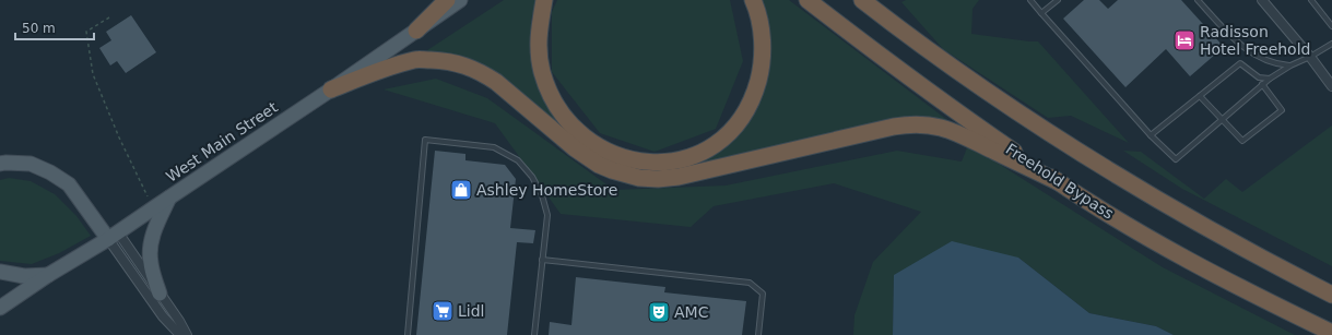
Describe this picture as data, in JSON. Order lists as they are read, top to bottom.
{
  "streets": {
    "highway": ["Freehold Bypass"],
    "main road": ["West Main Street"]
  },
  "places": {
    "hotel": ["Radisson Hotel Freehold"],
    "shop": ["Ashley HomeStore"],
    "supermarket": ["Lidl"],
    "theatre": ["AMC"]
  },
  "scale_bar": "50 m"
}
